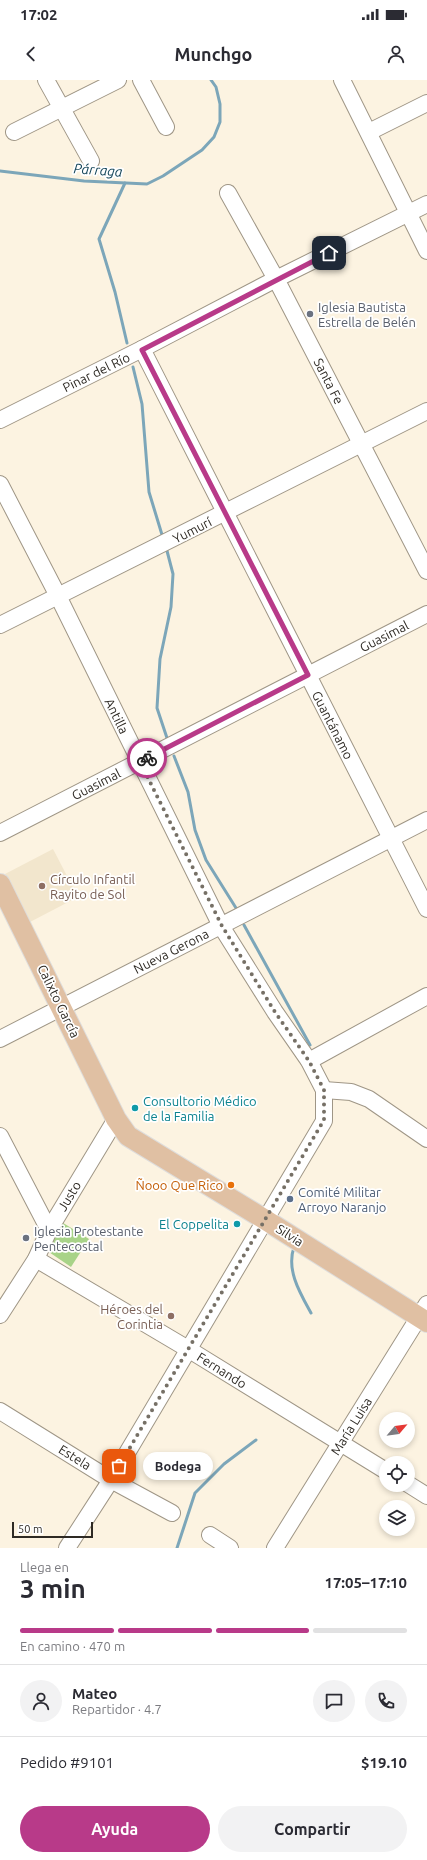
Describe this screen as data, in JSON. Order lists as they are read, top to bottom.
{
  "streets": {
    "main road": ["Calixto García", "Silvia"],
    "street": [
      "Pinar del Río",
      "Santa Fe",
      "Yumurí",
      "Guasimal",
      "Antilla",
      "Guantánamo",
      "Nueva Gerona",
      "Justo",
      "Fernando",
      "María Luisa",
      "Estela"
    ]
  },
  "crossings": [
    ["Pinar del Río", "Santa Fe"],
    ["Pinar del Río", "Guantánamo"],
    ["Santa Fe", "Yumurí"],
    ["Yumurí", "Antilla"],
    ["Yumurí", "Guantánamo"],
    ["Guasimal", "Antilla"],
    ["Guasimal", "Guantánamo"],
    ["Antilla", "Nueva Gerona"],
    ["Guantánamo", "Nueva Gerona"],
    ["Nueva Gerona", "Calixto García"],
    ["Calixto García", "Justo"],
    ["Calixto García", "Silvia"],
    ["Justo", "Silvia"],
    ["Justo", "Fernando"],
    ["Silvia", "María Luisa"],
    ["Fernando", "María Luisa"]
  ],
  "water": ["Párraga"],
  "places": [
    "Iglesia Bautista Estrella de Belén",
    "Círculo Infantil Rayito de Sol",
    "Consultorio Médico de la Familia",
    "Ñooo Que Rico",
    "Comité Militar Arroyo Naranjo",
    "El Coppelita",
    "Iglesia Protestante Pentecostal",
    "Héroes del Corintia",
    "Bodega"
  ],
  "scale_bar": "50 m",
  "north": "top right",
  "page": {
    "status": "17:02",
    "header": "Munchgo",
    "bubble": "Bodega",
    "scale": "50 m",
    "heading": ["3 min", "Llega en", "17:05–17:10"],
    "panel": [
      "Mateo",
      "Repartidor · 4.7",
      "Pedido #9101",
      "$19.10"
    ],
    "bar": "En camino · 470 m",
    "buttons": ["Ayuda", "Compartir"]
  }
}
